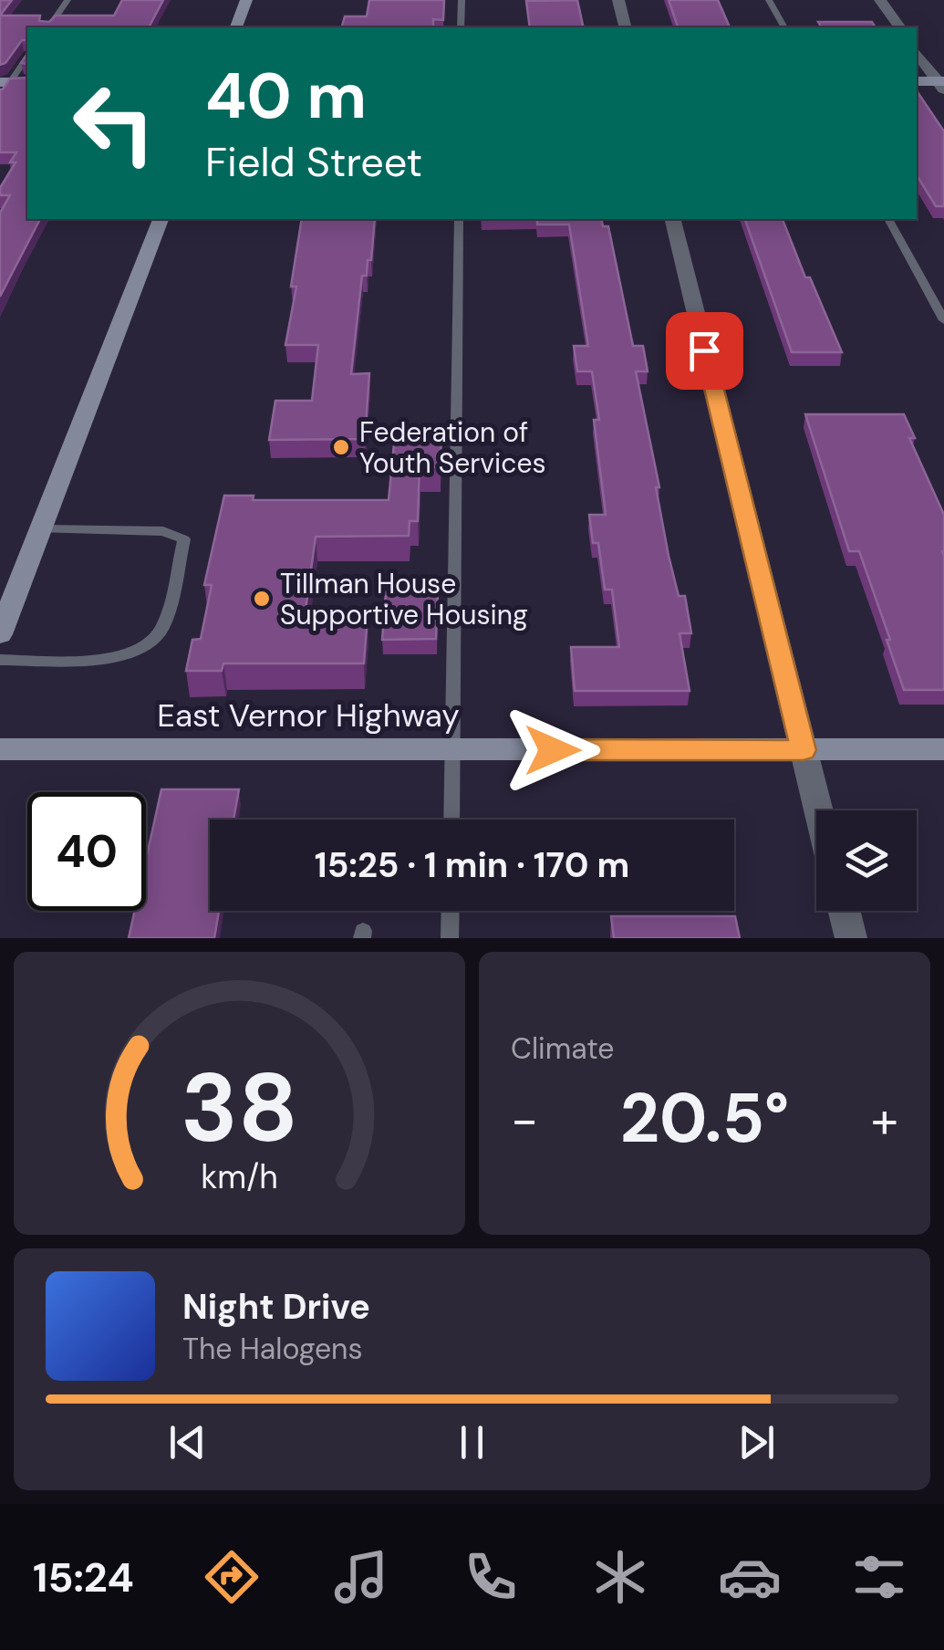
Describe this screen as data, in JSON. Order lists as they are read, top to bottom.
{
  "streets": {
    "main road": ["East Vernor Highway"]
  },
  "places": ["Federation of Youth Services", "Tillman House Supportive Housing"],
  "page": {
    "turn": ["40 m", "Field Street"],
    "limit": "40",
    "trip": "15:25 · 1 min · 170 m",
    "tile": "Climate",
    "heat": ["−", "20.5°", "+"],
    "song": ["Night Drive", "The Halogens"],
    "tabs": "15:24",
    "gauge": ["38", "km/h"]
  }
}
